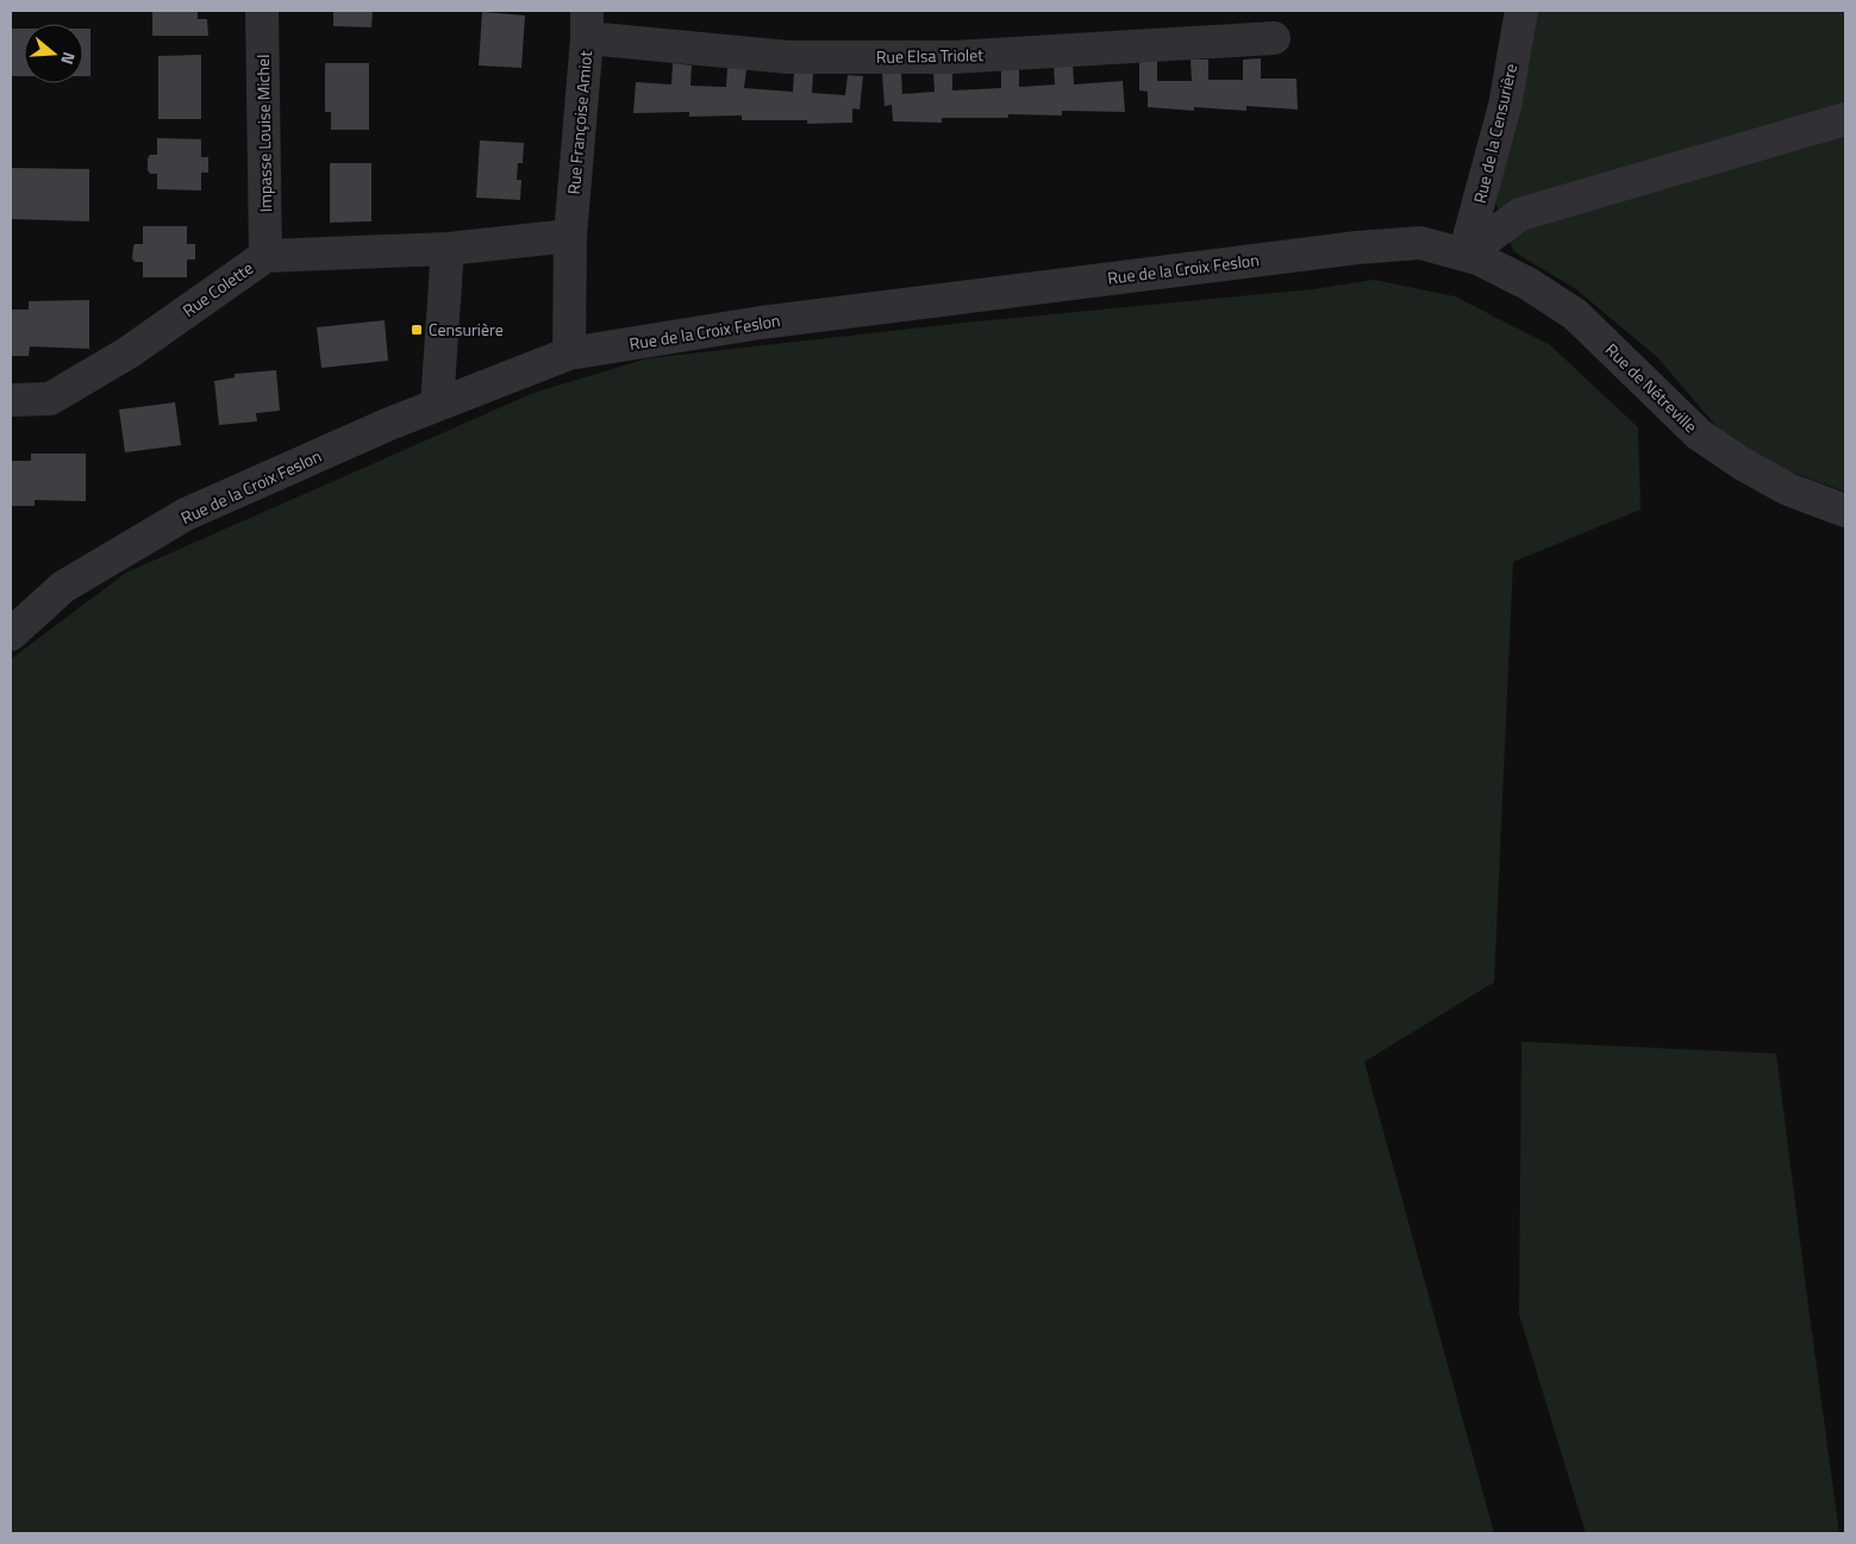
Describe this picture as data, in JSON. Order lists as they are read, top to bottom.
{
  "streets": {
    "street": [
      "Rue Elsa Triolet",
      "Rue Françoise Amiot",
      "Impasse Louise Michel",
      "Rue de la Censurière",
      "Rue de la Croix Feslon",
      "Rue Colette",
      "Rue de Nétreville"
    ]
  },
  "crossings": [
    ["Rue Elsa Triolet", "Rue Françoise Amiot"],
    ["Rue Françoise Amiot", "Rue de la Croix Feslon"],
    ["Rue Françoise Amiot", "Rue Colette"],
    ["Impasse Louise Michel", "Rue Colette"],
    ["Rue de la Censurière", "Rue de la Croix Feslon"],
    ["Rue de la Censurière", "Rue de Nétreville"],
    ["Rue de la Croix Feslon", "Rue de Nétreville"]
  ],
  "places": {
    "transit": ["Censurière"]
  },
  "north": "right"
}
